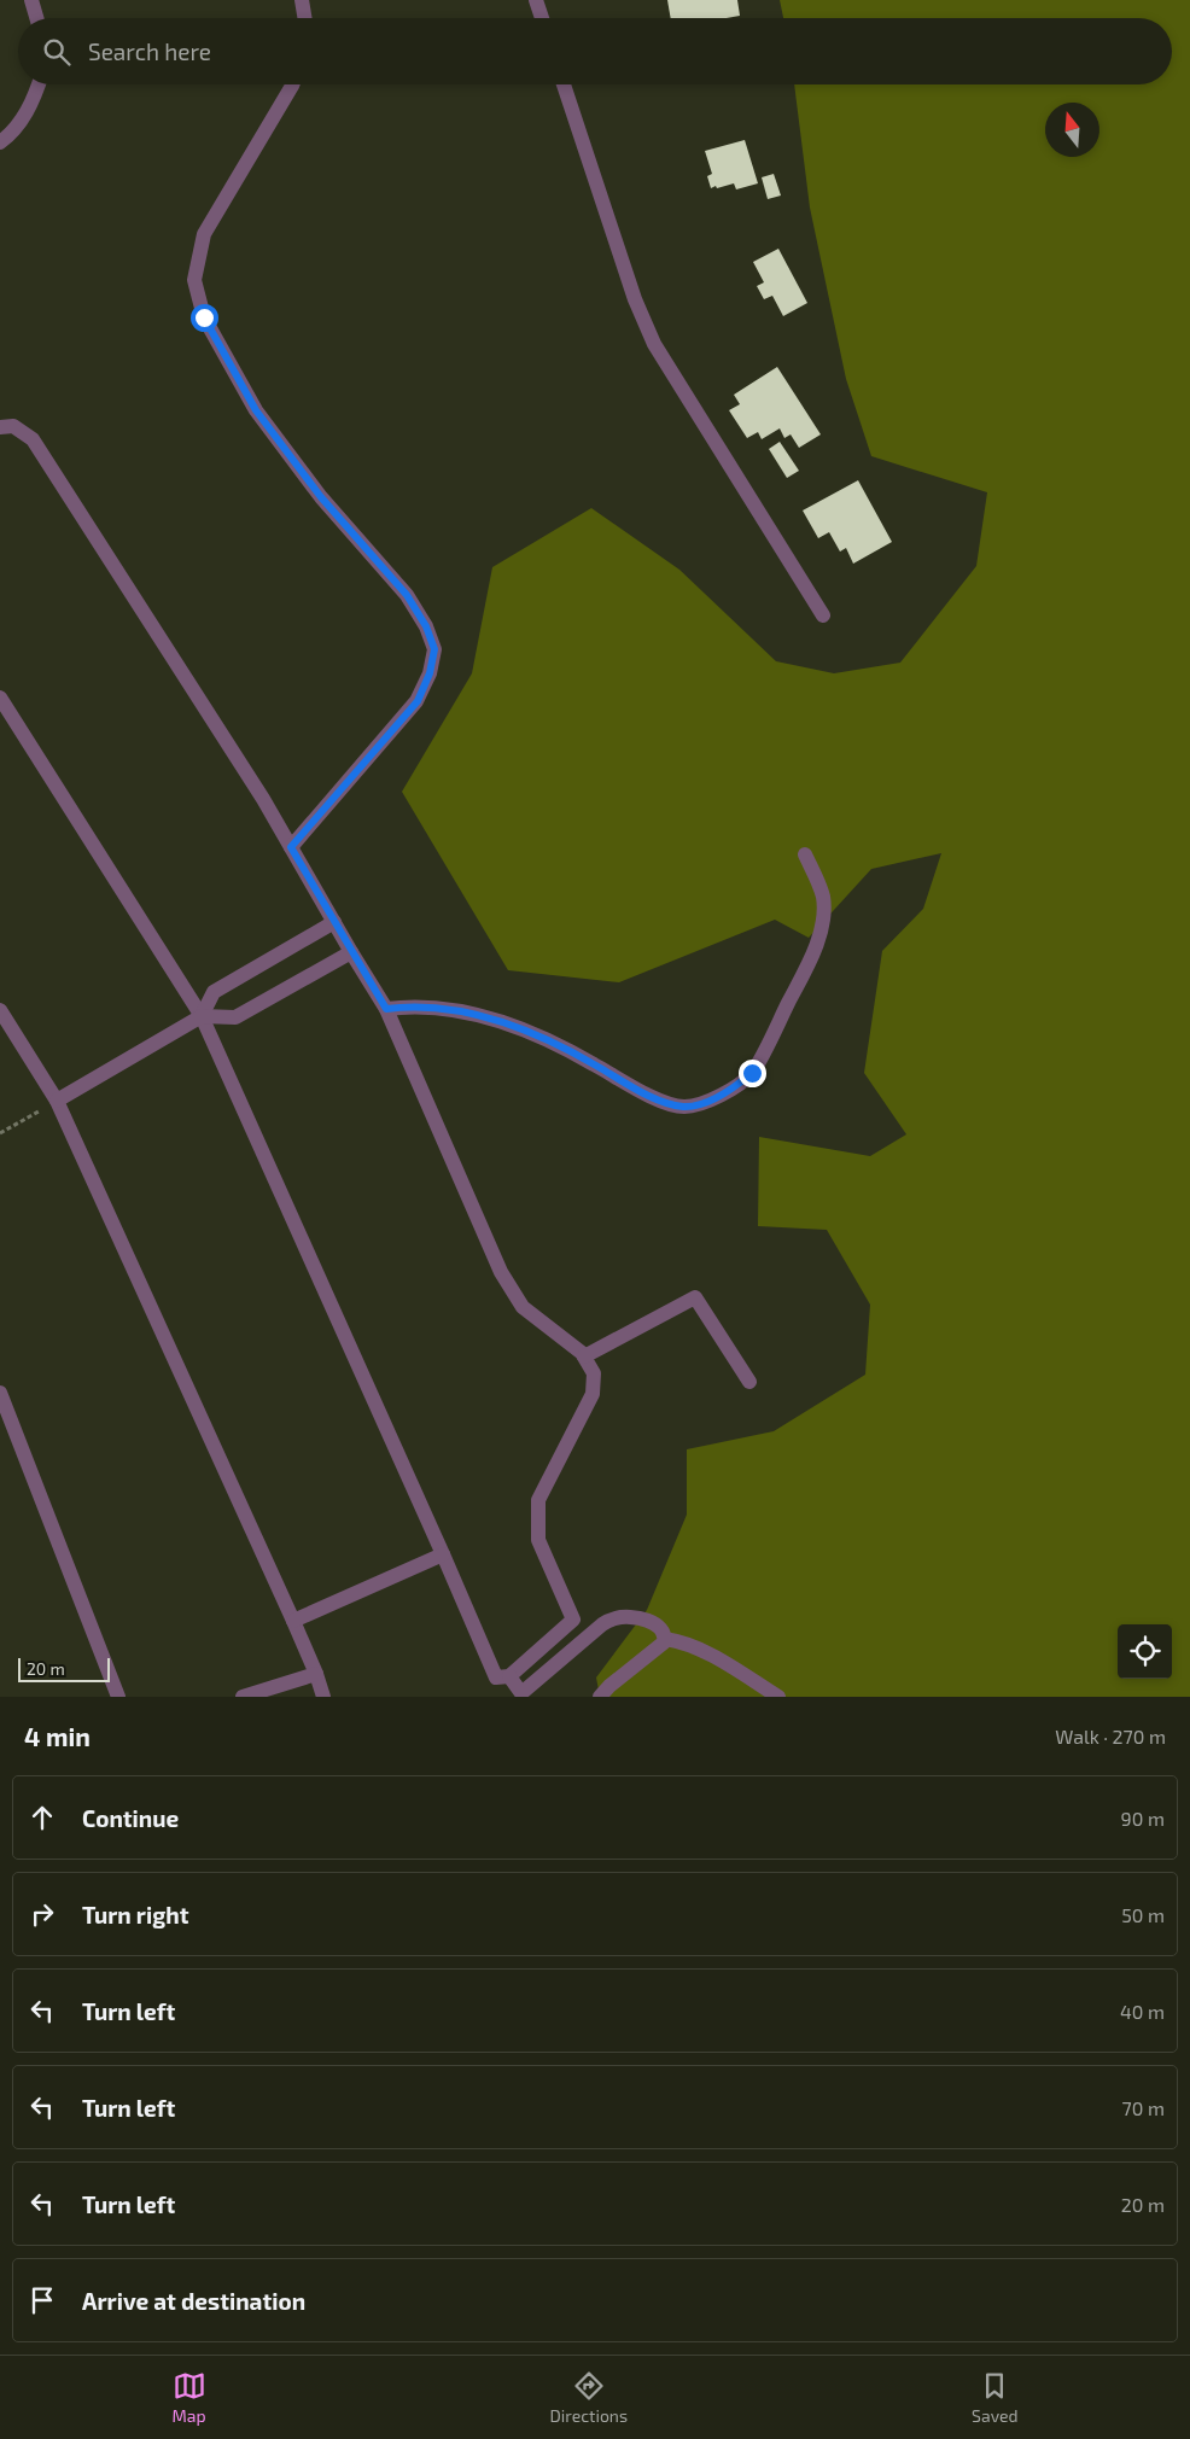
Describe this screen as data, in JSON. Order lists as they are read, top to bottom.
{
  "scale_bar": "20 m",
  "north": "top",
  "page": {
    "search": "Search here",
    "scale": "20 m",
    "heading": ["4 min", "Walk · 270 m"],
    "list": [
      ["Continue", "90 m"],
      ["Turn right", "50 m"],
      ["Turn left", "40 m"],
      ["Turn left", "70 m"],
      ["Turn left", "20 m"],
      "Arrive at destination"
    ],
    "nav": ["Map", "Directions", "Saved"]
  }
}
